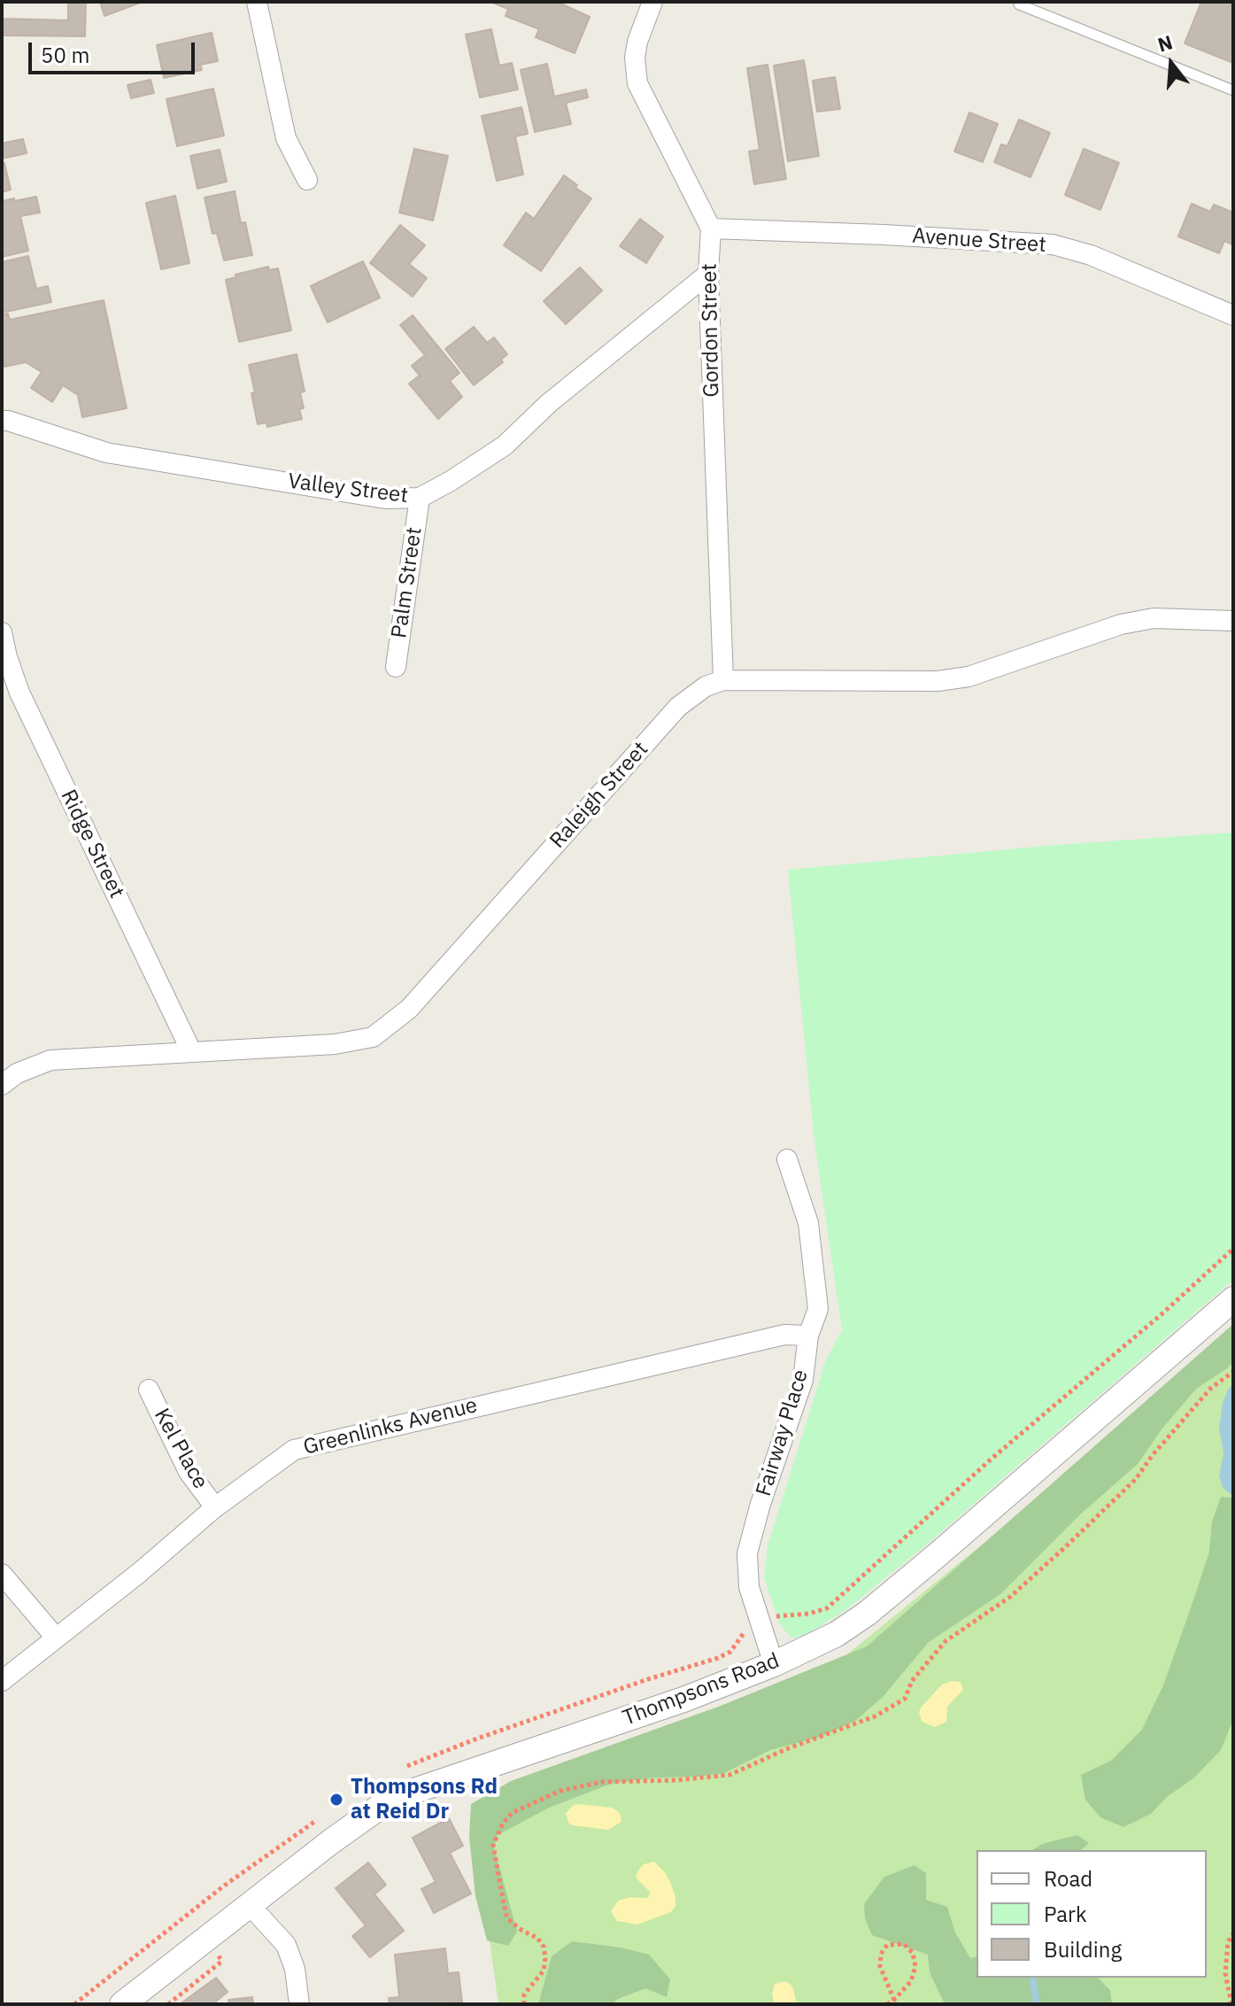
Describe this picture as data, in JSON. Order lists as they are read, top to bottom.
{
  "streets": {
    "street": [
      "Avenue Street",
      "Gordon Street",
      "Valley Street",
      "Palm Street",
      "Raleigh Street",
      "Ridge Street",
      "Greenlinks Avenue",
      "Fairway Place",
      "Kel Place",
      "Thompsons Road"
    ]
  },
  "crossings": [
    ["Avenue Street", "Gordon Street"],
    ["Gordon Street", "Valley Street"],
    ["Gordon Street", "Raleigh Street"],
    ["Valley Street", "Palm Street"],
    ["Raleigh Street", "Ridge Street"],
    ["Greenlinks Avenue", "Fairway Place"],
    ["Greenlinks Avenue", "Kel Place"],
    ["Fairway Place", "Thompsons Road"]
  ],
  "places": ["Thompsons Rd at Reid Dr"],
  "legend": ["Road", "Park", "Building"],
  "scale_bar": "50 m",
  "north": "top"
}
